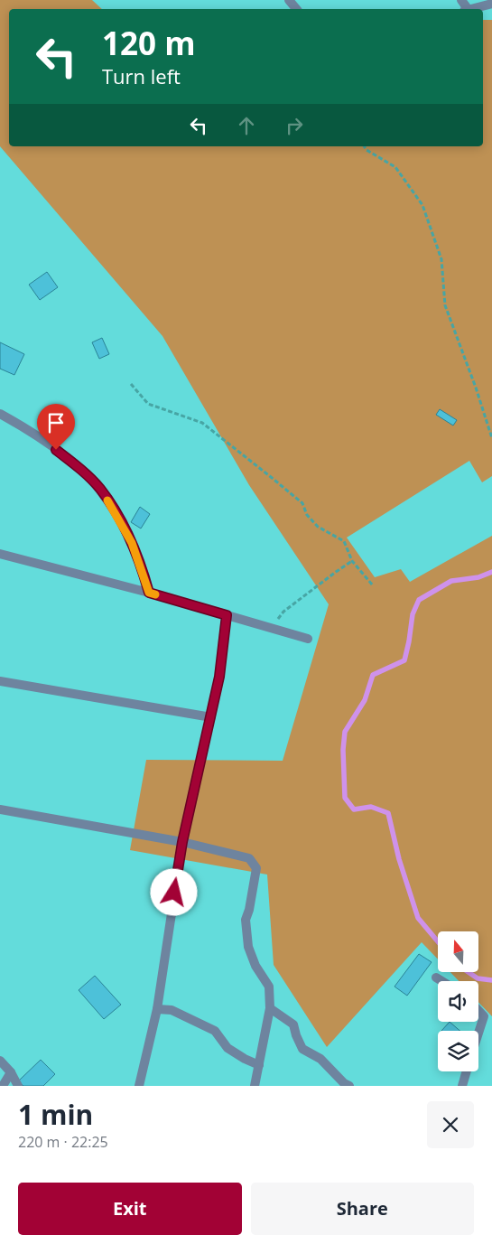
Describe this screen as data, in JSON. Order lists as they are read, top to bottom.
{
  "north": "top",
  "page": {
    "turn": ["120 m", "Turn left"],
    "heading": ["1 min", "220 m · 22:25"],
    "buttons": ["Exit", "Share"]
  }
}
